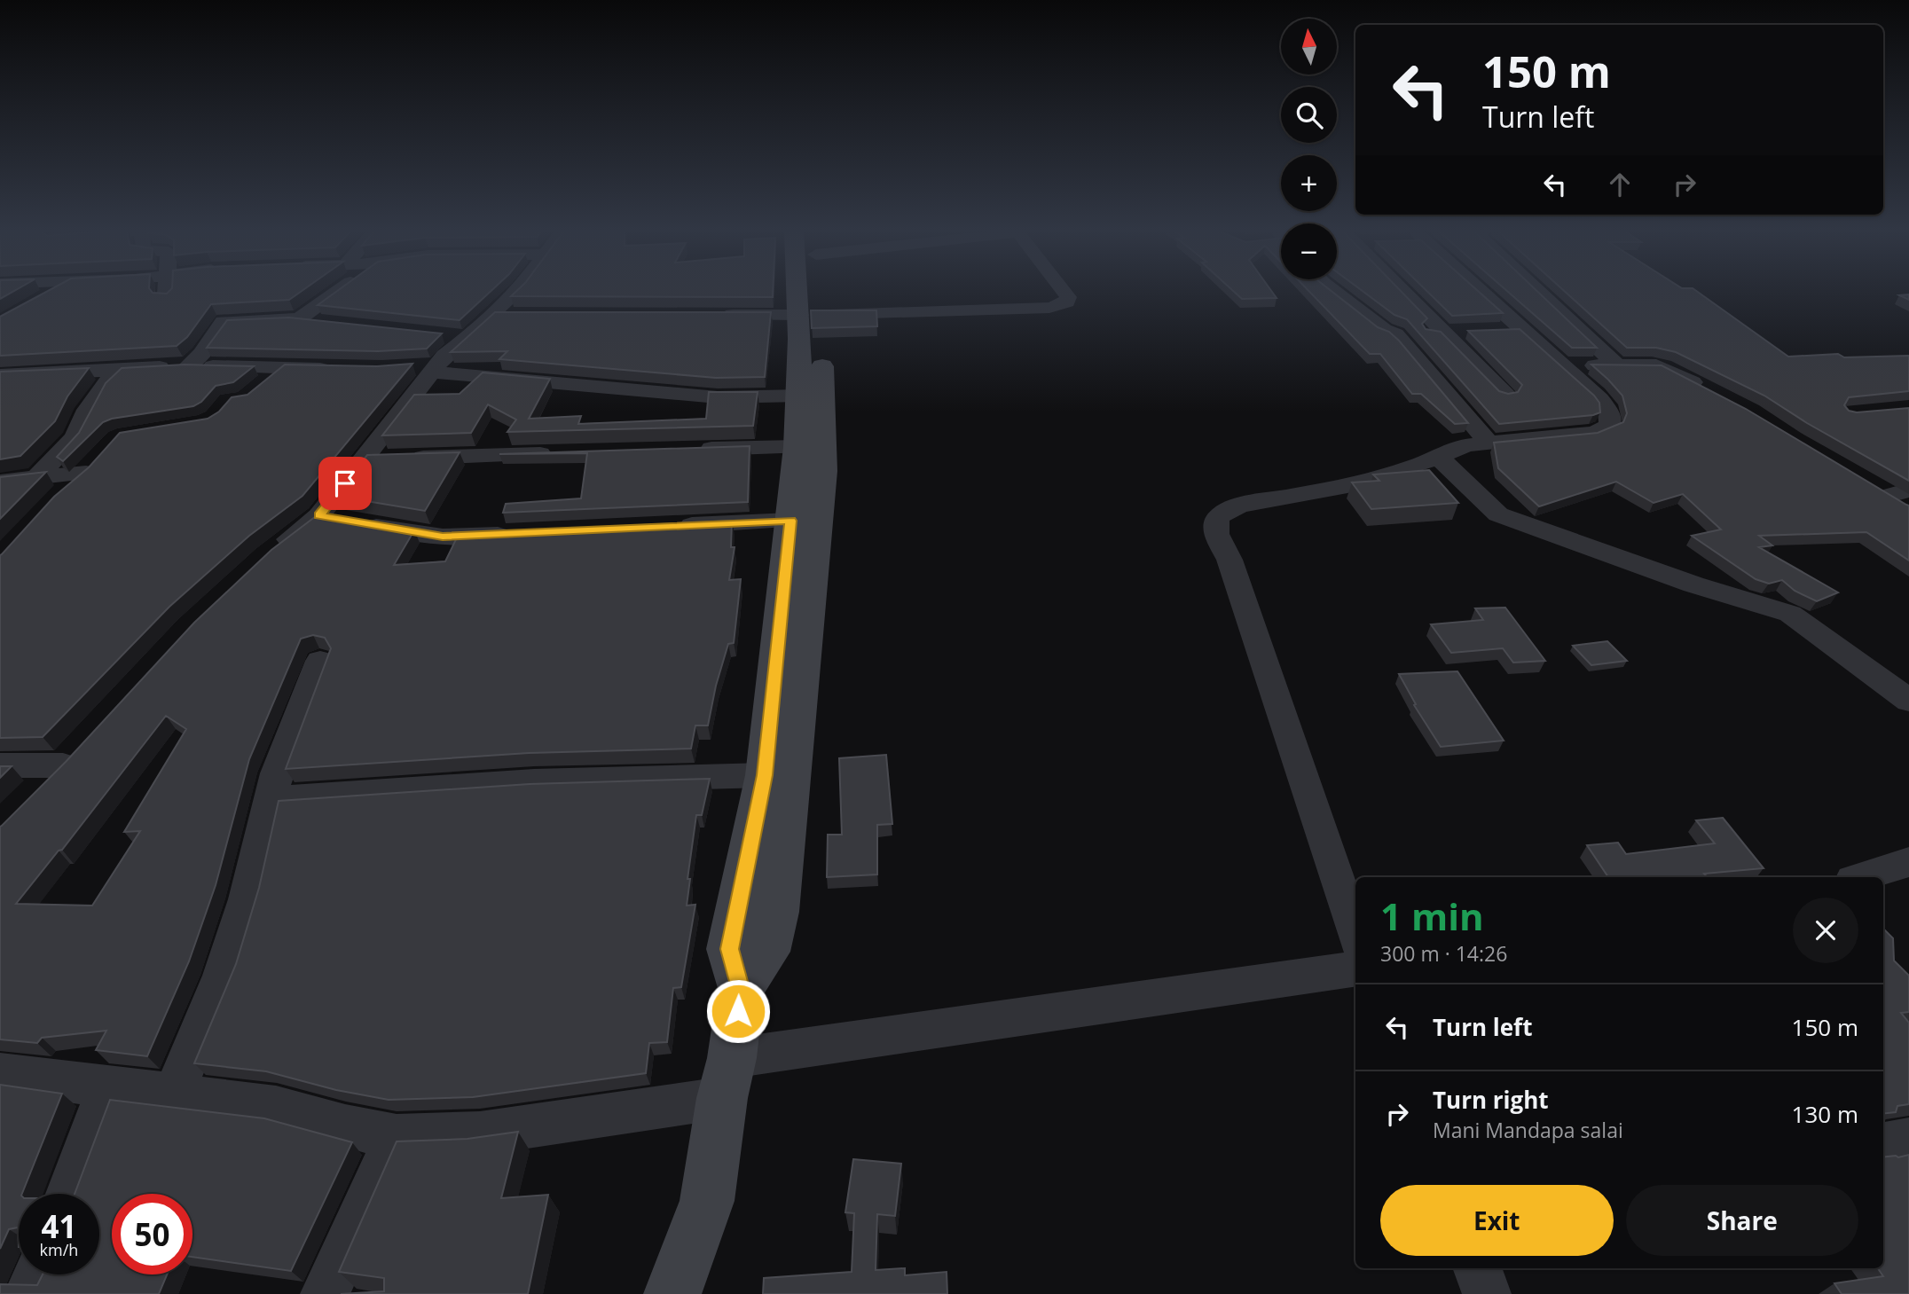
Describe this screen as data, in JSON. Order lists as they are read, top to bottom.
{
  "north": "top",
  "page": {
    "map_buttons": ["+", "−"],
    "turn": ["150 m", "Turn left"],
    "heading": ["1 min", "300 m · 14:26"],
    "list": [
      {
        "name": "Turn left",
        "value": "150 m"
      },
      {
        "name": "Turn right",
        "note": "Mani Mandapa salai",
        "value": "130 m"
      }
    ],
    "buttons": ["Exit", "Share"],
    "speed": "41 km/h",
    "limit": "50"
  }
}
